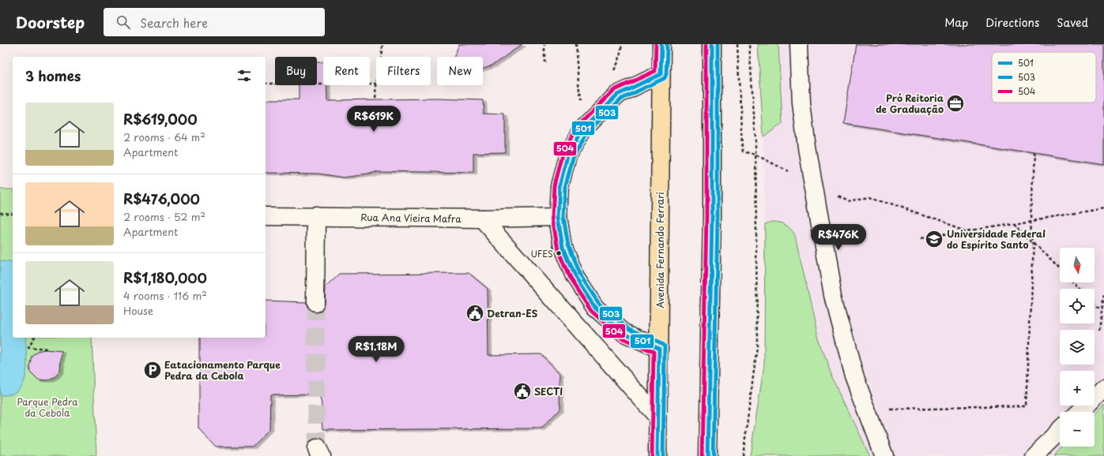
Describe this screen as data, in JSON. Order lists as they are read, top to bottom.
{
  "streets": {
    "main road": ["Avenida Fernando Ferrari"],
    "street": ["Rua Ana Vieira Mafra"]
  },
  "parks": ["Parque Pedra da Cebola"],
  "places": {
    "office": ["Pró Reitoria de Graduação"],
    "school or university": ["Universidade Federal do Espírito Santo"],
    "other": ["UFES"],
    "public building": ["Detran-ES", "SECTI"],
    "parking": ["Eatacionamento Parque Pedra da Cebola"]
  },
  "lines": ["transit line 501", "transit line 503", "transit line 504"],
  "legend": ["501", "503", "504"],
  "north": "bottom",
  "page": {
    "header": "Doorstep",
    "search": "Search here",
    "nav": ["Map", "Directions", "Saved"],
    "chip": [
      "Buy",
      "Rent",
      "Filters",
      "New"
    ],
    "heading": "3 homes",
    "list": [
      {
        "name": "R$619,000",
        "note": "2 rooms · 64 m² · Apartment"
      },
      {
        "name": "R$476,000",
        "note": "2 rooms · 52 m² · Apartment"
      },
      {
        "name": "R$1,180,000",
        "note": "4 rooms · 116 m² · House"
      }
    ],
    "price": ["R$619K", "R$476K", "R$1.18M"],
    "map_buttons": ["+", "−"]
  }
}
